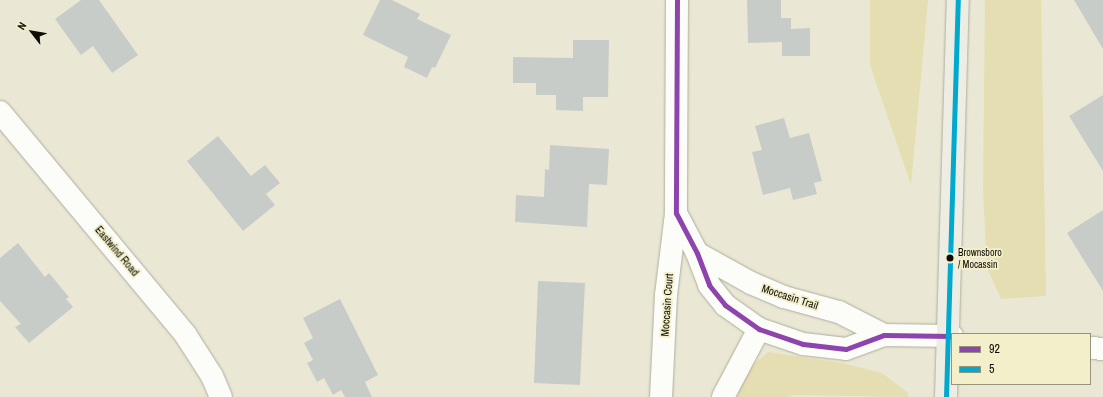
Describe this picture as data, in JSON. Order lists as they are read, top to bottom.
{
  "streets": {
    "street": ["Eastwind Road", "Moccasin Trail", "Moccasin Court"]
  },
  "crossings": [
    ["Moccasin Trail", "Moccasin Court"]
  ],
  "places": ["Brownsboro / Mocassin"],
  "lines": ["transit line 92", "transit line 5"],
  "legend": ["92", "5"],
  "north": "top left"
}
